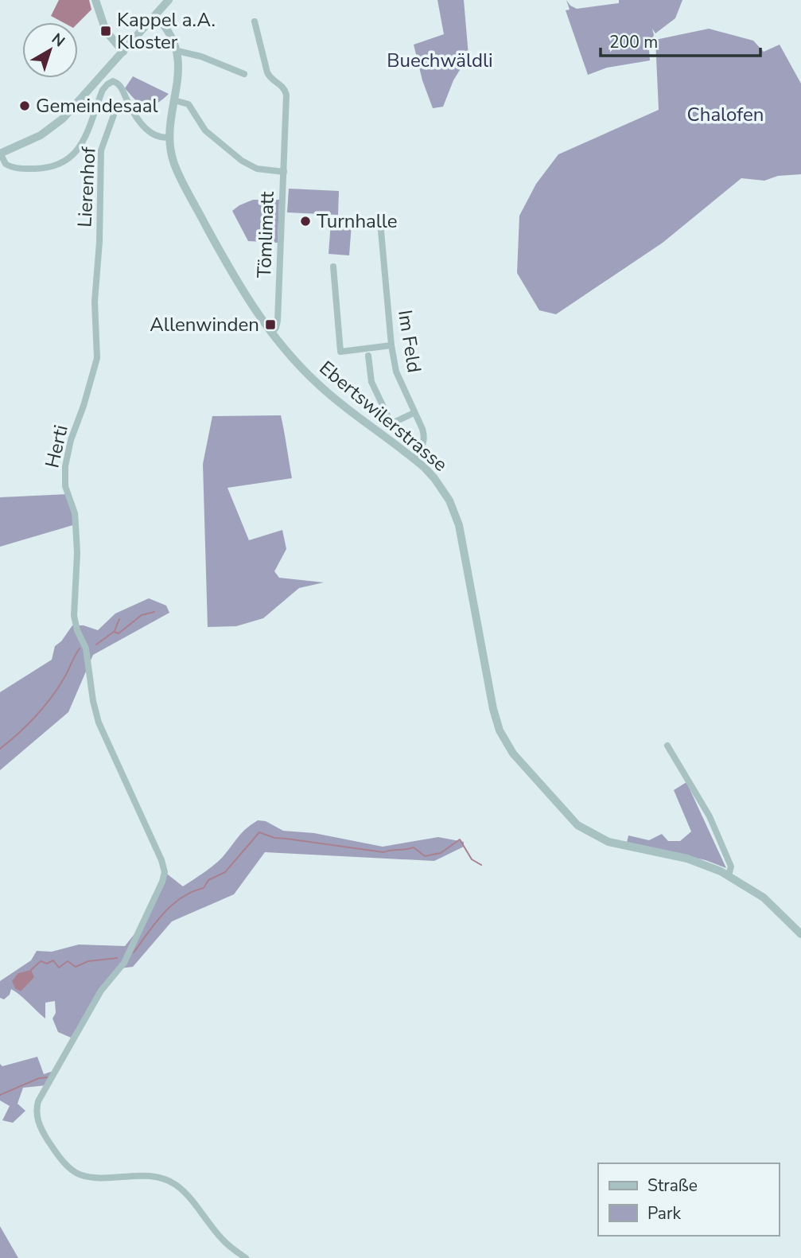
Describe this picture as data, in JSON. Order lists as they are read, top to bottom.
{
  "streets": {
    "street": [
      "Lierenhof",
      "Tömlimatt",
      "Im Feld",
      "Ebertswilerstrasse",
      "Herti"
    ]
  },
  "crossings": [
    ["Lierenhof", "Ebertswilerstrasse"],
    ["Lierenhof", "Herti"],
    ["Tömlimatt", "Ebertswilerstrasse"],
    ["Im Feld", "Ebertswilerstrasse"]
  ],
  "parks": ["Buechwäldli", "Chalofen"],
  "places": {
    "transit": ["Kappel a.A. Kloster", "Allenwinden"],
    "other": ["Gemeindesaal", "Turnhalle"]
  },
  "legend": ["Straße", "Park"],
  "scale_bar": "200 m",
  "north": "top right"
}
